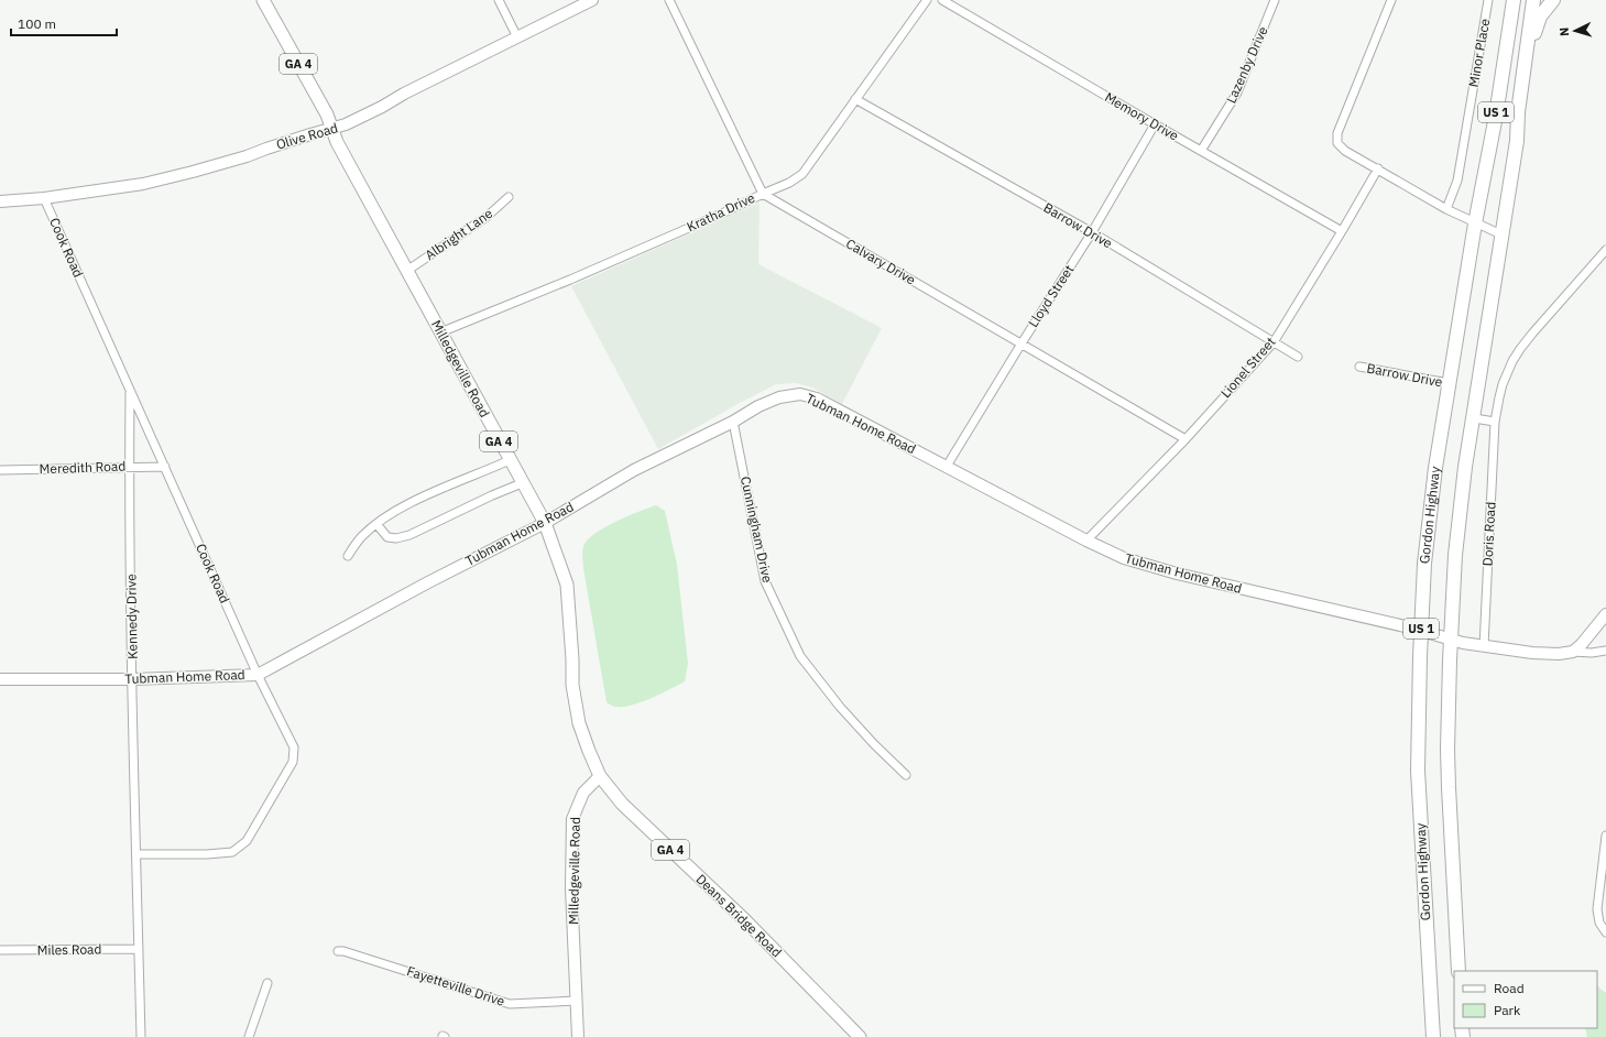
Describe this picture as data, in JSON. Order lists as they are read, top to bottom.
{
  "streets": {
    "highway": ["US 1", "Gordon Highway"],
    "main road": ["GA 4", "Milledgeville Road", "Deans Bridge Road"],
    "street": [
      "Minor Place",
      "Lazenby Drive",
      "Memory Drive",
      "Olive Road",
      "Kratha Drive",
      "Barrow Drive",
      "Albright Lane",
      "Cook Road",
      "Calvary Drive",
      "Lloyd Street",
      "Lionel Street",
      "Tubman Home Road",
      "Meredith Road",
      "Cunningham Drive",
      "Doris Road",
      "Kennedy Drive",
      "Miles Road",
      "Fayetteville Drive"
    ]
  },
  "crossings": [
    ["Lazenby Drive", "Memory Drive"],
    ["US 1", "Tubman Home Road"],
    ["Memory Drive", "Lloyd Street"],
    ["Memory Drive", "Lionel Street"],
    ["Olive Road", "Cook Road"],
    ["Olive Road", "Milledgeville Road"],
    ["Kratha Drive", "Barrow Drive"],
    ["Kratha Drive", "Calvary Drive"],
    ["Kratha Drive", "Milledgeville Road"],
    ["Barrow Drive", "Lloyd Street"],
    ["Barrow Drive", "Lionel Street"],
    ["Barrow Drive", "Gordon Highway"],
    ["Albright Lane", "Milledgeville Road"],
    ["Cook Road", "Tubman Home Road"],
    ["Cook Road", "Meredith Road"],
    ["Cook Road", "Kennedy Drive"],
    ["Calvary Drive", "Lloyd Street"],
    ["Calvary Drive", "Lionel Street"],
    ["Lloyd Street", "Tubman Home Road"],
    ["Lionel Street", "Tubman Home Road"],
    ["Milledgeville Road", "Tubman Home Road"],
    ["Milledgeville Road", "Deans Bridge Road"],
    ["Milledgeville Road", "Fayetteville Drive"],
    ["Tubman Home Road", "Gordon Highway"],
    ["Tubman Home Road", "Cunningham Drive"],
    ["Tubman Home Road", "Doris Road"],
    ["Tubman Home Road", "Kennedy Drive"],
    ["Meredith Road", "Kennedy Drive"],
    ["Kennedy Drive", "Miles Road"]
  ],
  "legend": ["Road", "Park"],
  "scale_bar": "100 m",
  "north": "left"
}
